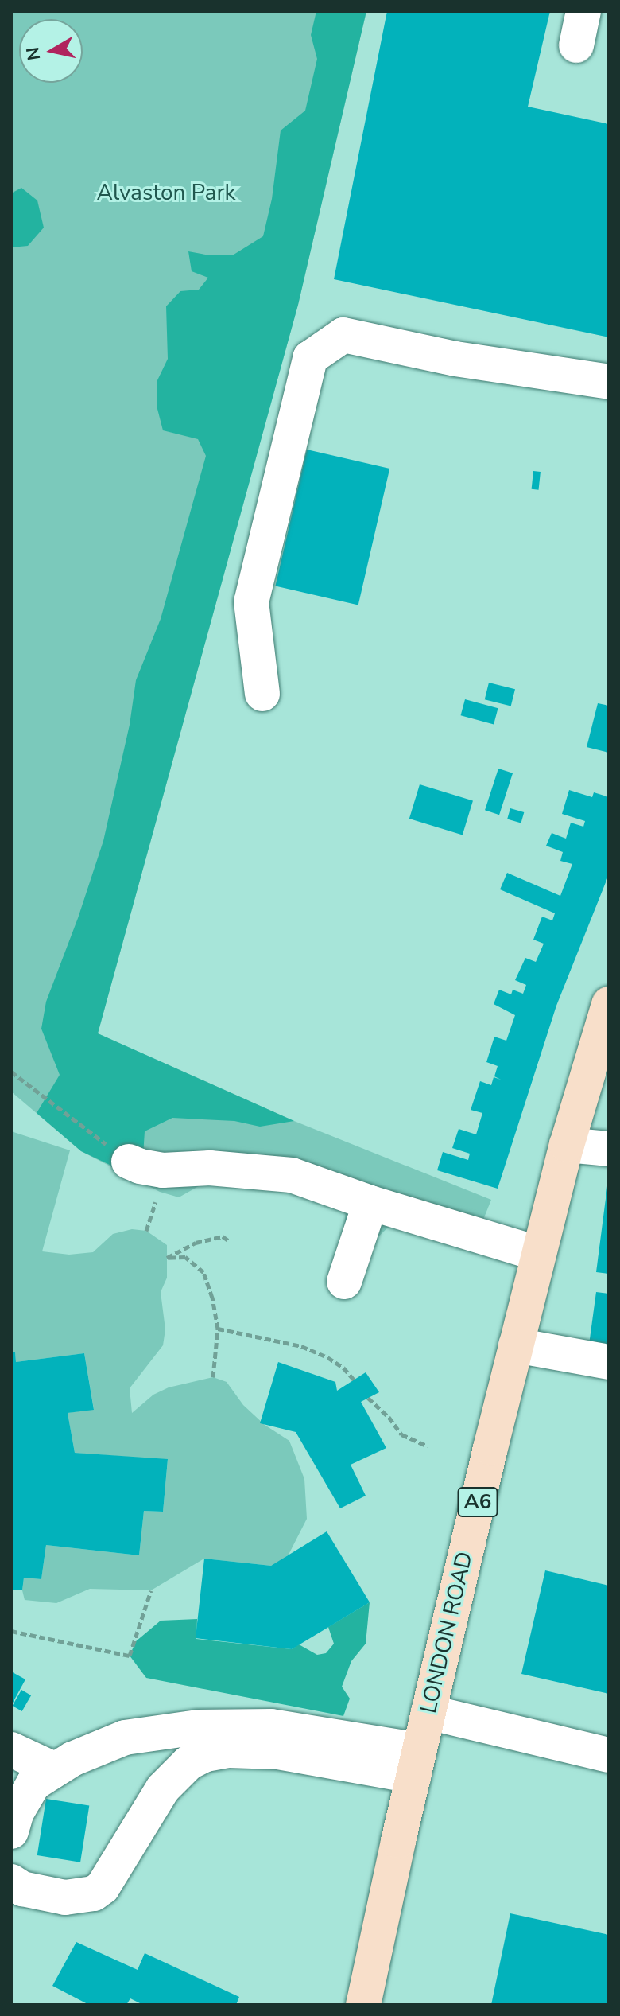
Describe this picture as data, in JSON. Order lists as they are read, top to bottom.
{
  "streets": {
    "main road": ["A6", "LONDON ROAD"]
  },
  "parks": ["Alvaston Park"],
  "north": "left"
}
